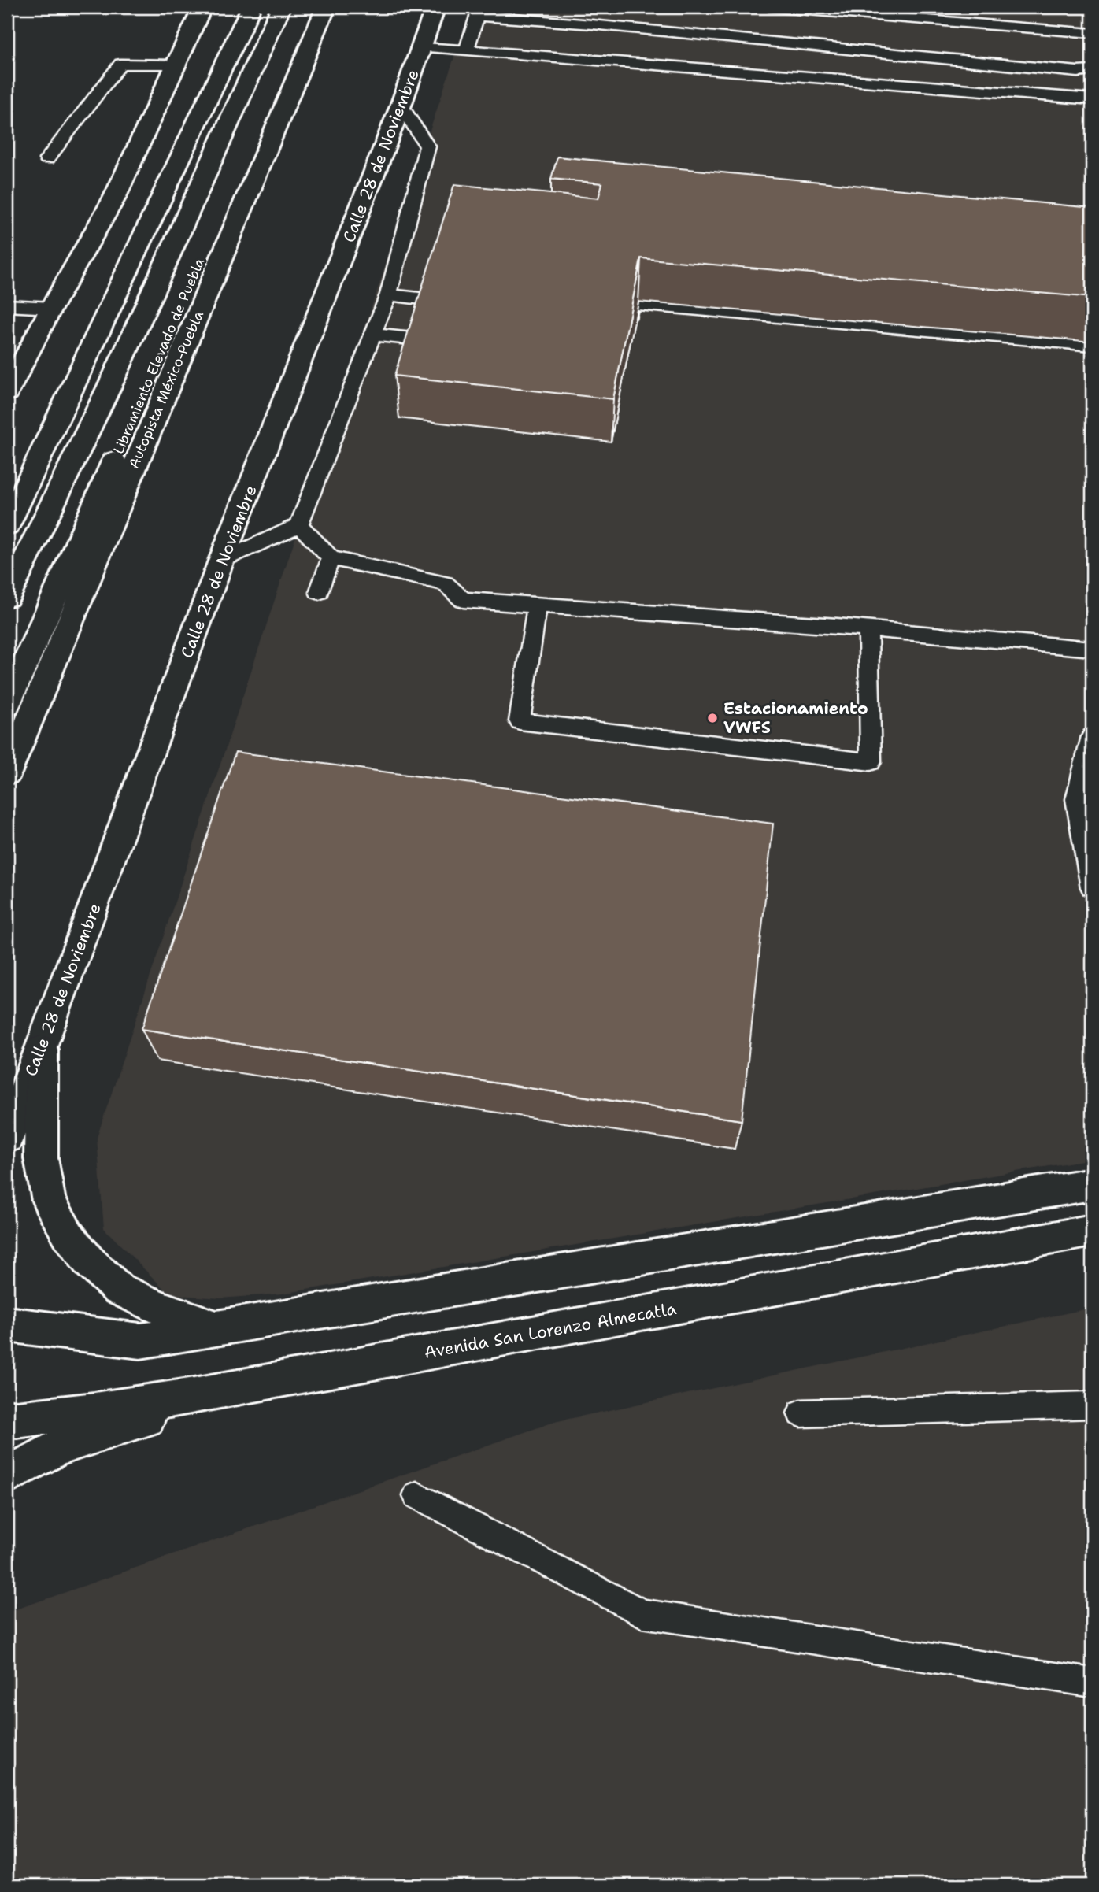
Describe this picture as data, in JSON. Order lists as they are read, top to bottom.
{
  "streets": {
    "main road": [
      "Calle 28 de Noviembre",
      "Libramiento Elevado de Puebla",
      "Autopista México-Puebla",
      "Avenida San Lorenzo Almecatla"
    ]
  },
  "places": ["Estacionamiento VWFS"]
}
